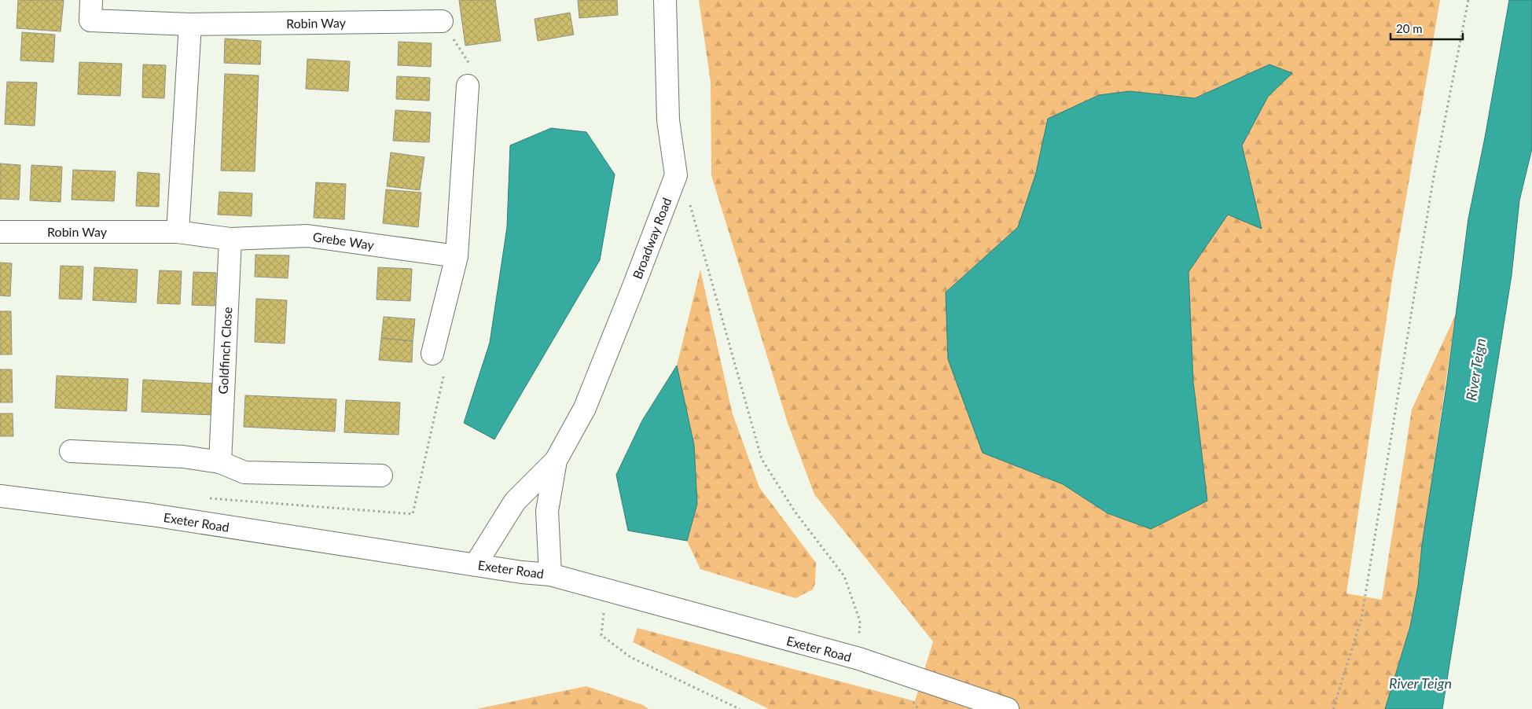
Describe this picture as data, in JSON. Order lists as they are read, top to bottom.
{
  "streets": {
    "street": [
      "Robin Way",
      "Broadway Road",
      "Grebe Way",
      "Goldfinch Close",
      "Exeter Road"
    ]
  },
  "crossings": [
    ["Robin Way", "Grebe Way"],
    ["Robin Way", "Goldfinch Close"],
    ["Broadway Road", "Exeter Road"],
    ["Grebe Way", "Goldfinch Close"]
  ],
  "water": ["River Teign"],
  "scale_bar": "20 m"
}
